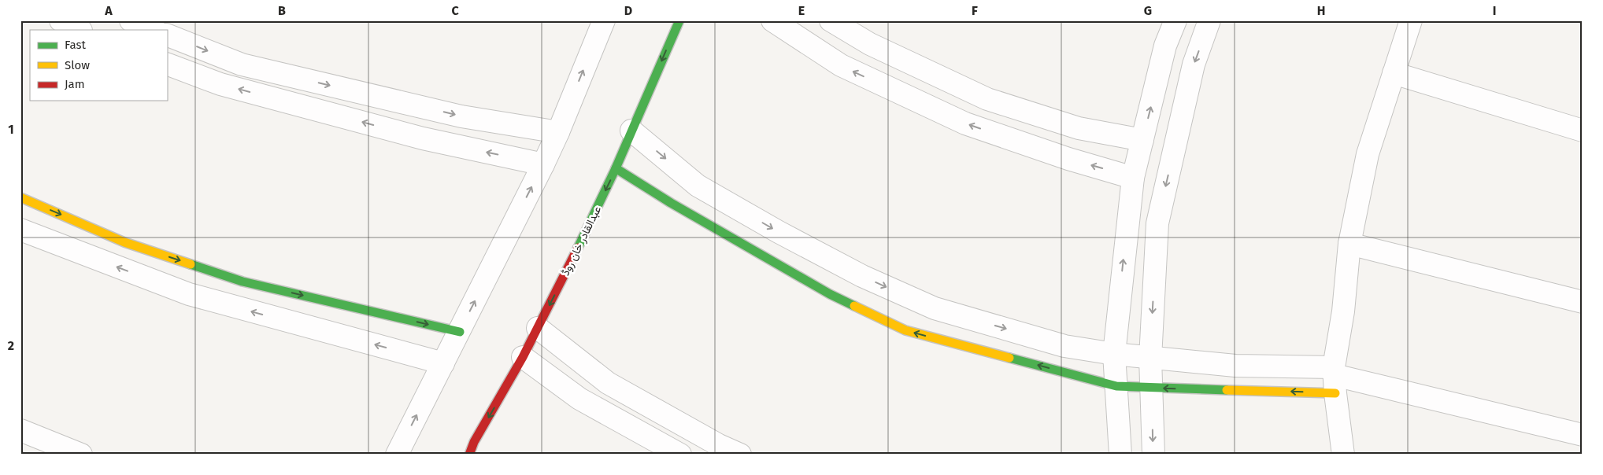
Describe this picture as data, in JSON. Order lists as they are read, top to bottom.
{
  "streets": {
    "street": ["عبدالقادر خان روڈ"]
  },
  "legend": ["Fast", "Slow", "Jam"],
  "grid": {
    "columns": [
      "A",
      "B",
      "C",
      "D",
      "E",
      "F",
      "G",
      "H",
      "I"
    ],
    "rows": ["1", "2"]
  }
}
